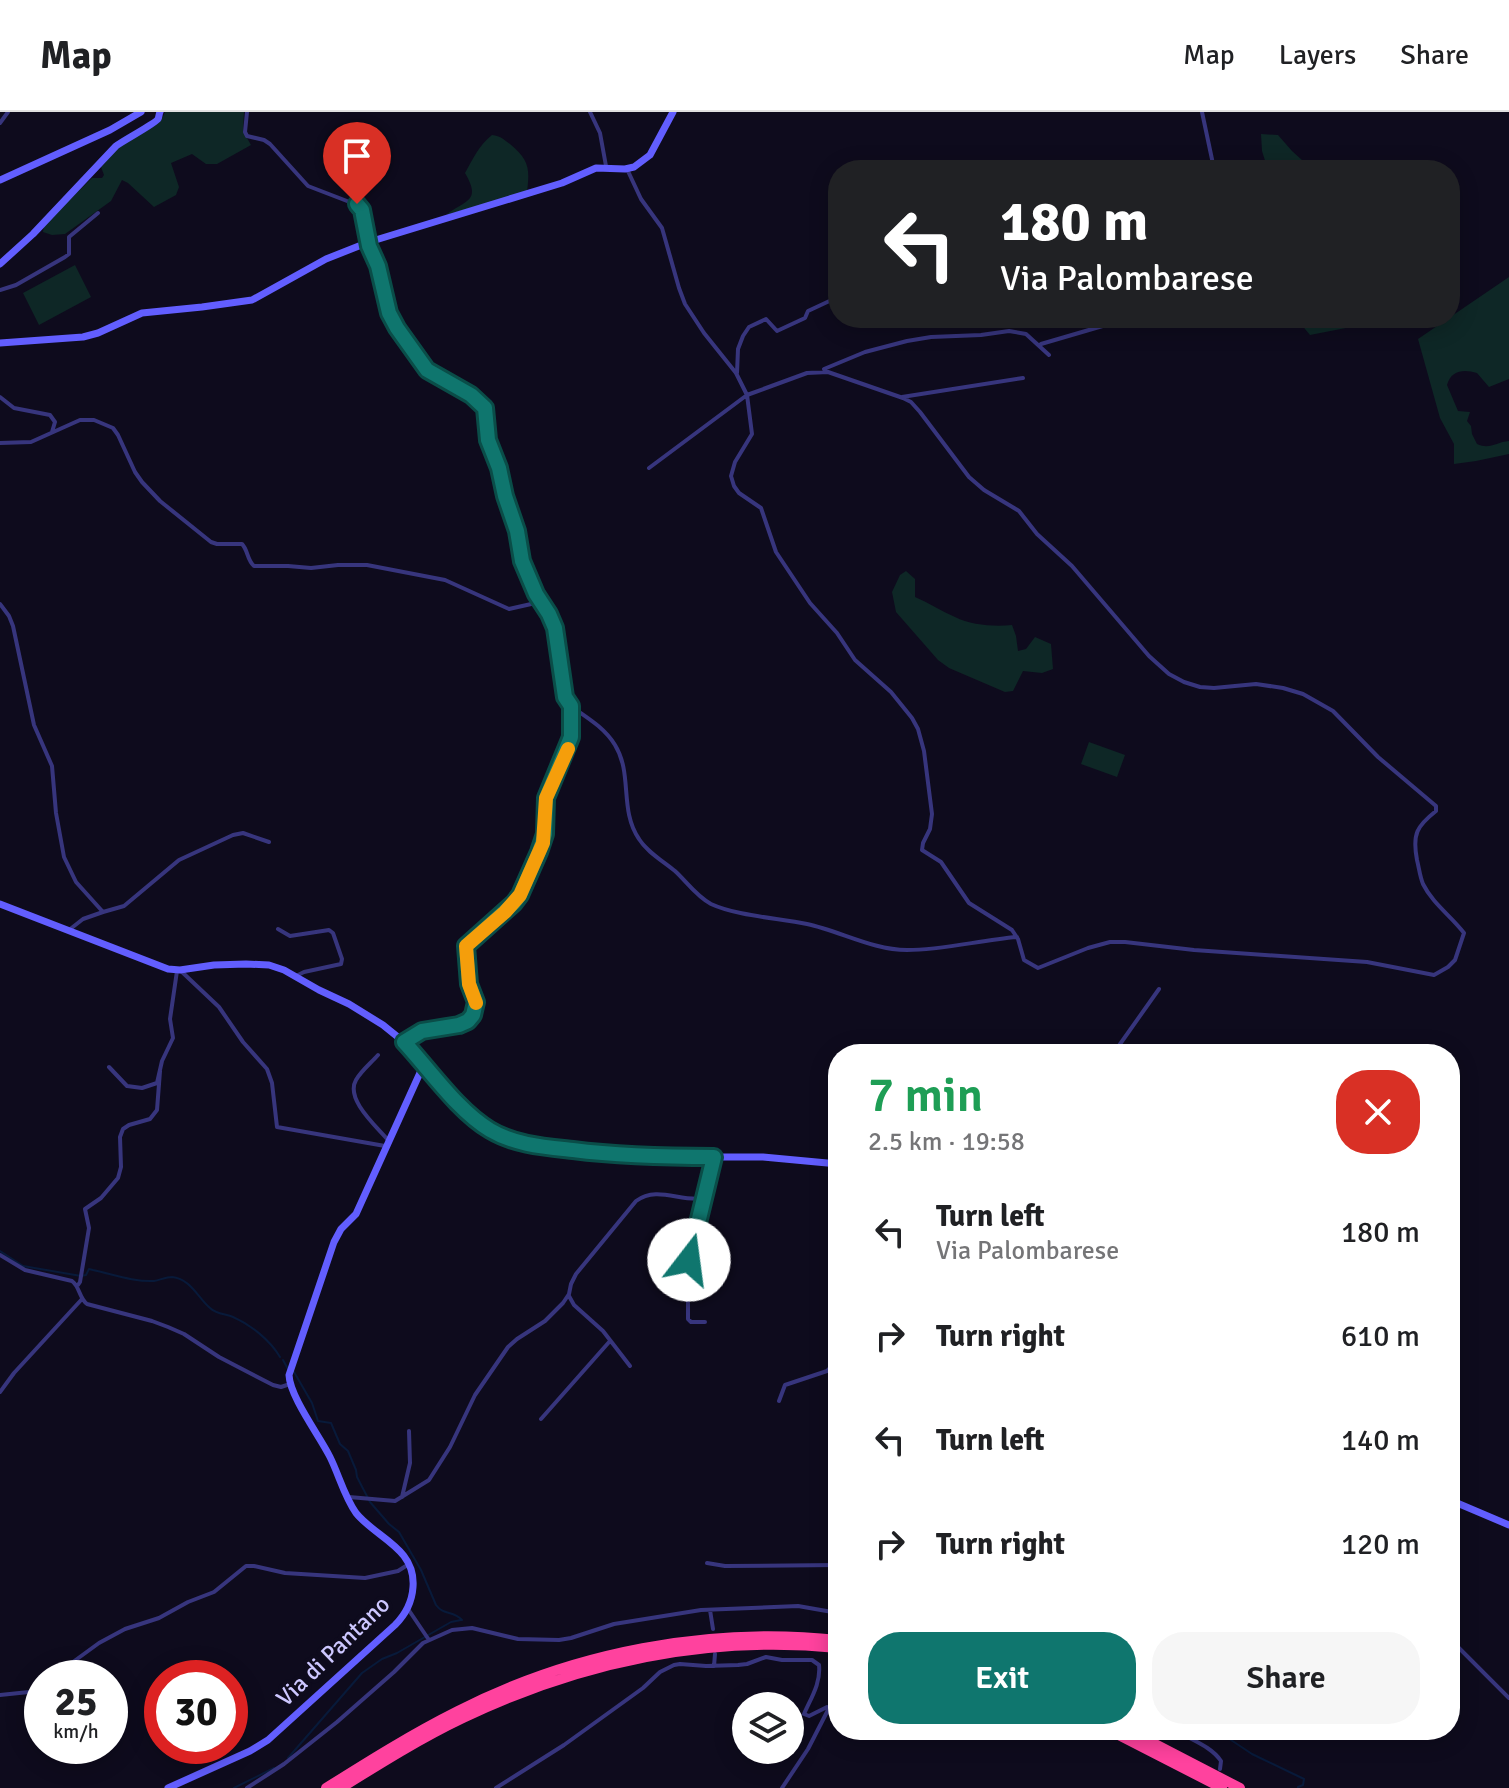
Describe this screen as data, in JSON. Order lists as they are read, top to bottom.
{
  "streets": {
    "street": ["Via di Pantano"]
  },
  "page": {
    "header": "Map",
    "nav": ["Map", "Layers", "Share"],
    "turn": ["180 m", "Via Palombarese"],
    "heading": ["7 min", "2.5 km · 19:58"],
    "list": [
      {
        "name": "Turn left",
        "note": "Via Palombarese",
        "value": "180 m"
      },
      {
        "name": "Turn right",
        "value": "610 m"
      },
      {
        "name": "Turn left",
        "value": "140 m"
      },
      {
        "name": "Turn right",
        "value": "120 m"
      }
    ],
    "buttons": ["Exit", "Share"],
    "speed": "25 km/h",
    "limit": "30"
  }
}
